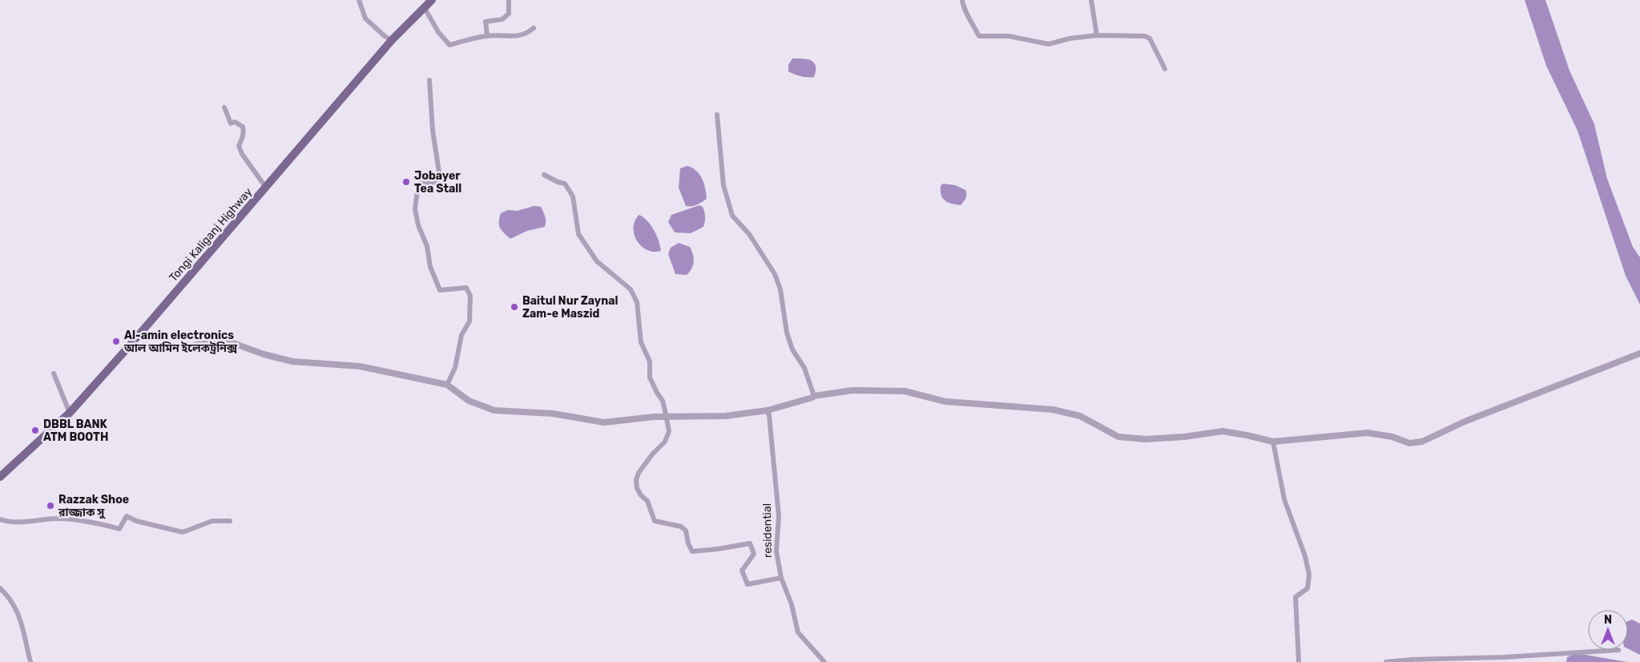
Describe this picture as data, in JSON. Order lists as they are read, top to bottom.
{
  "streets": {
    "main road": ["Tongi Kaliganj Highway"],
    "street": ["residential"]
  },
  "places": [
    "Jobayer Tea Stall",
    "Baitul Nur Zaynal Zam-e Maszid",
    "Al-amin electronics আল আমিন ইলেকট্রনিক্স",
    "DBBL BANK ATM BOOTH",
    "Razzak Shoe রাজ্জাক সু"
  ],
  "north": "top"
}
